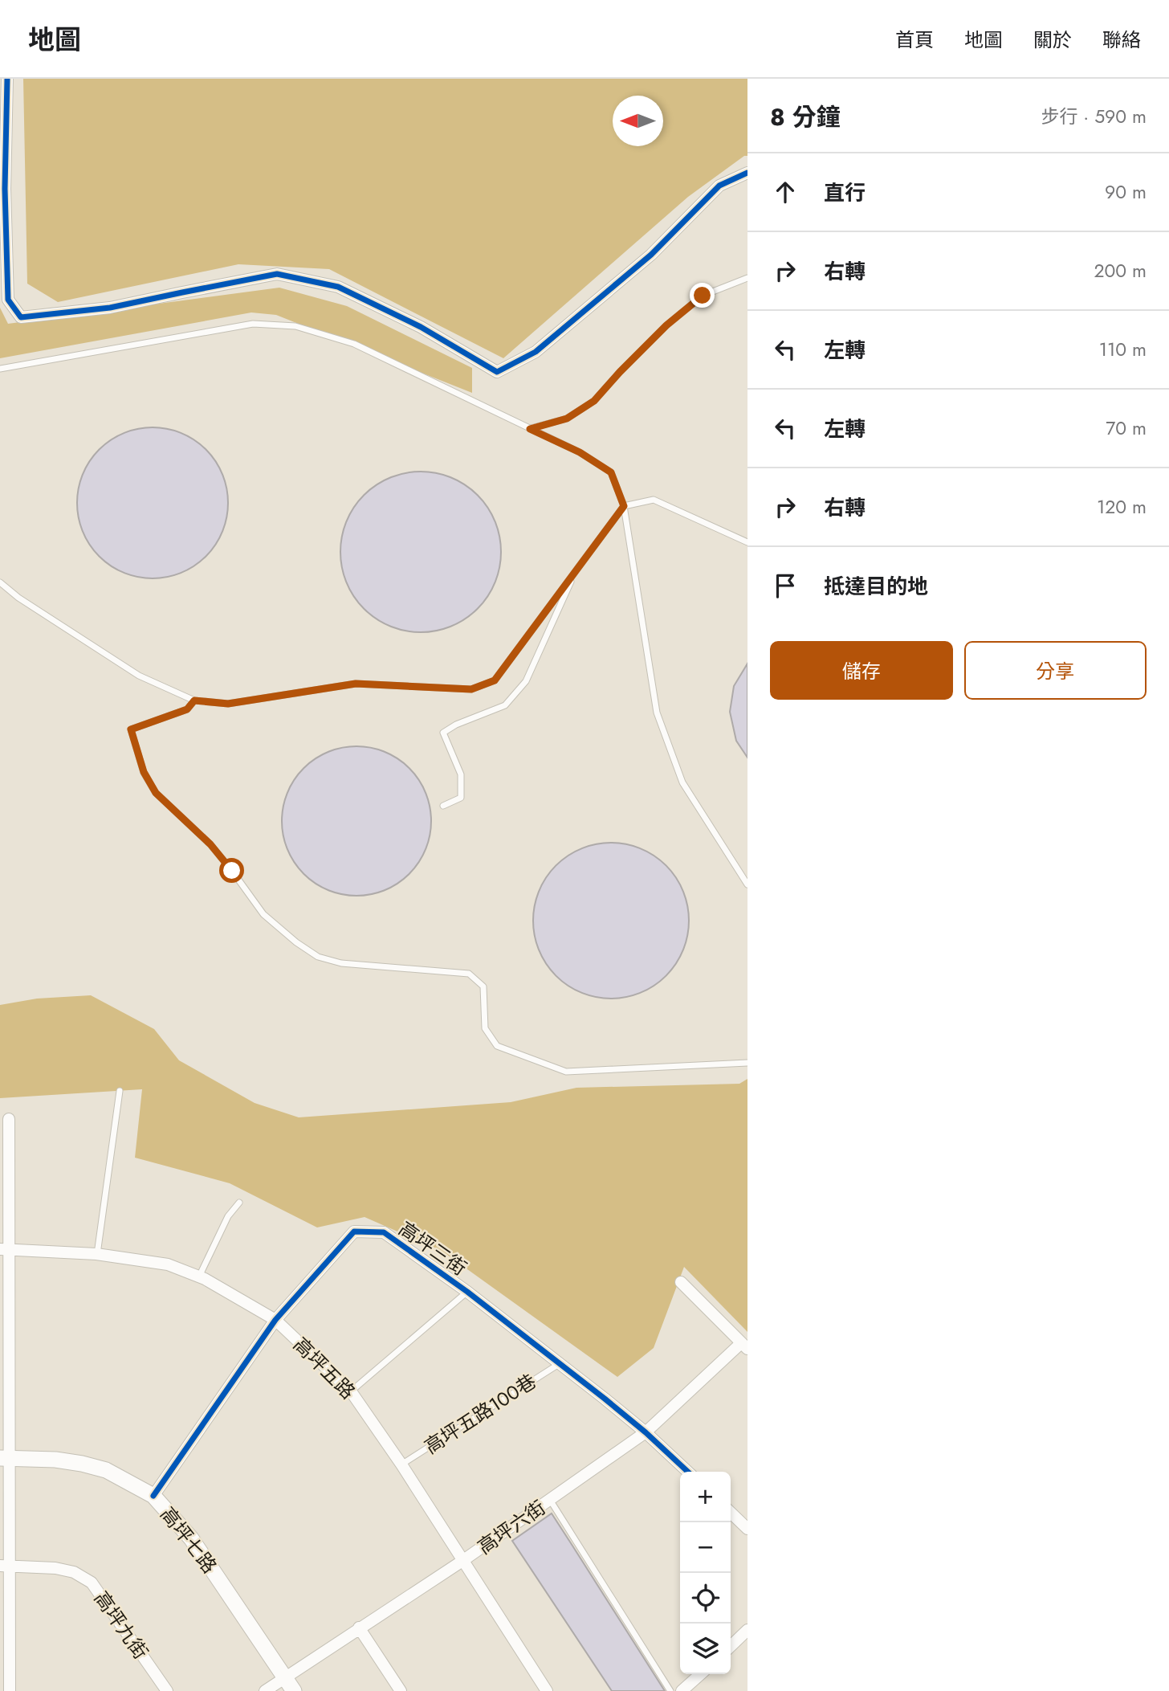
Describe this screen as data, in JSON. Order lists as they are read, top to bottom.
{
  "streets": {
    "street": [
      "高坪三街",
      "高坪五路",
      "高坪六街",
      "高坪七路",
      "高坪九街"
    ],
    "lane": ["高坪五路100巷"]
  },
  "crossings": [
    ["高坪三街", "高坪五路"],
    ["高坪三街", "高坪五路100巷"],
    ["高坪三街", "高坪六街"],
    ["高坪三街", "高坪七路"],
    ["高坪五路", "高坪五路100巷"],
    ["高坪五路", "高坪六街"],
    ["高坪六街", "高坪七路"]
  ],
  "north": "left",
  "page": {
    "header": "地圖",
    "nav": [
      "首頁",
      "地圖",
      "關於",
      "聯絡"
    ],
    "heading": ["8 分鐘", "步行 · 590 m"],
    "list": [
      ["直行", "90 m"],
      ["右轉", "200 m"],
      ["左轉", "110 m"],
      ["左轉", "70 m"],
      ["右轉", "120 m"],
      "抵達目的地"
    ],
    "buttons": ["儲存", "分享"],
    "map_buttons": ["+", "−"]
  }
}
